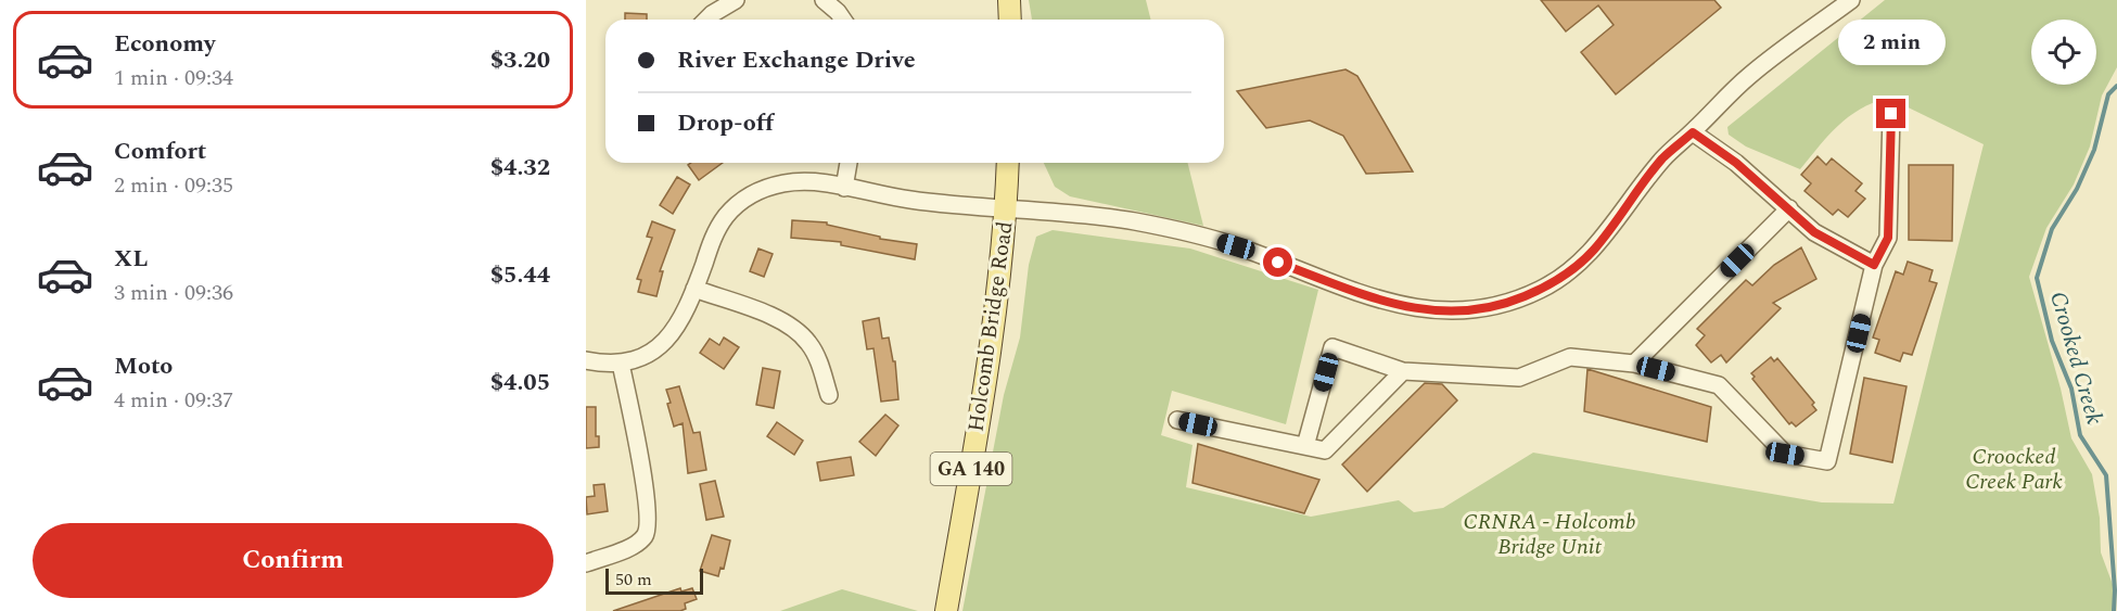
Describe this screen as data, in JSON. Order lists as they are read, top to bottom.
{
  "streets": {
    "main road": ["Holcomb Bridge Road", "GA 140"]
  },
  "water": ["Crooked Creek"],
  "parks": ["Croocked Creek Park", "CRNRA - Holcomb Bridge Unit"],
  "scale_bar": "50 m",
  "page": {
    "list": [
      {
        "name": "Economy",
        "note": "1 min · 09:34",
        "value": "$3.20"
      },
      {
        "name": "Comfort",
        "note": "2 min · 09:35",
        "value": "$4.32"
      },
      {
        "name": "XL",
        "note": "3 min · 09:36",
        "value": "$5.44"
      },
      {
        "name": "Moto",
        "note": "4 min · 09:37",
        "value": "$4.05"
      }
    ],
    "bubble": "2 min",
    "banner": ["River Exchange Drive", "Drop-off"],
    "buttons": "Confirm",
    "scale": "50 m"
  }
}
